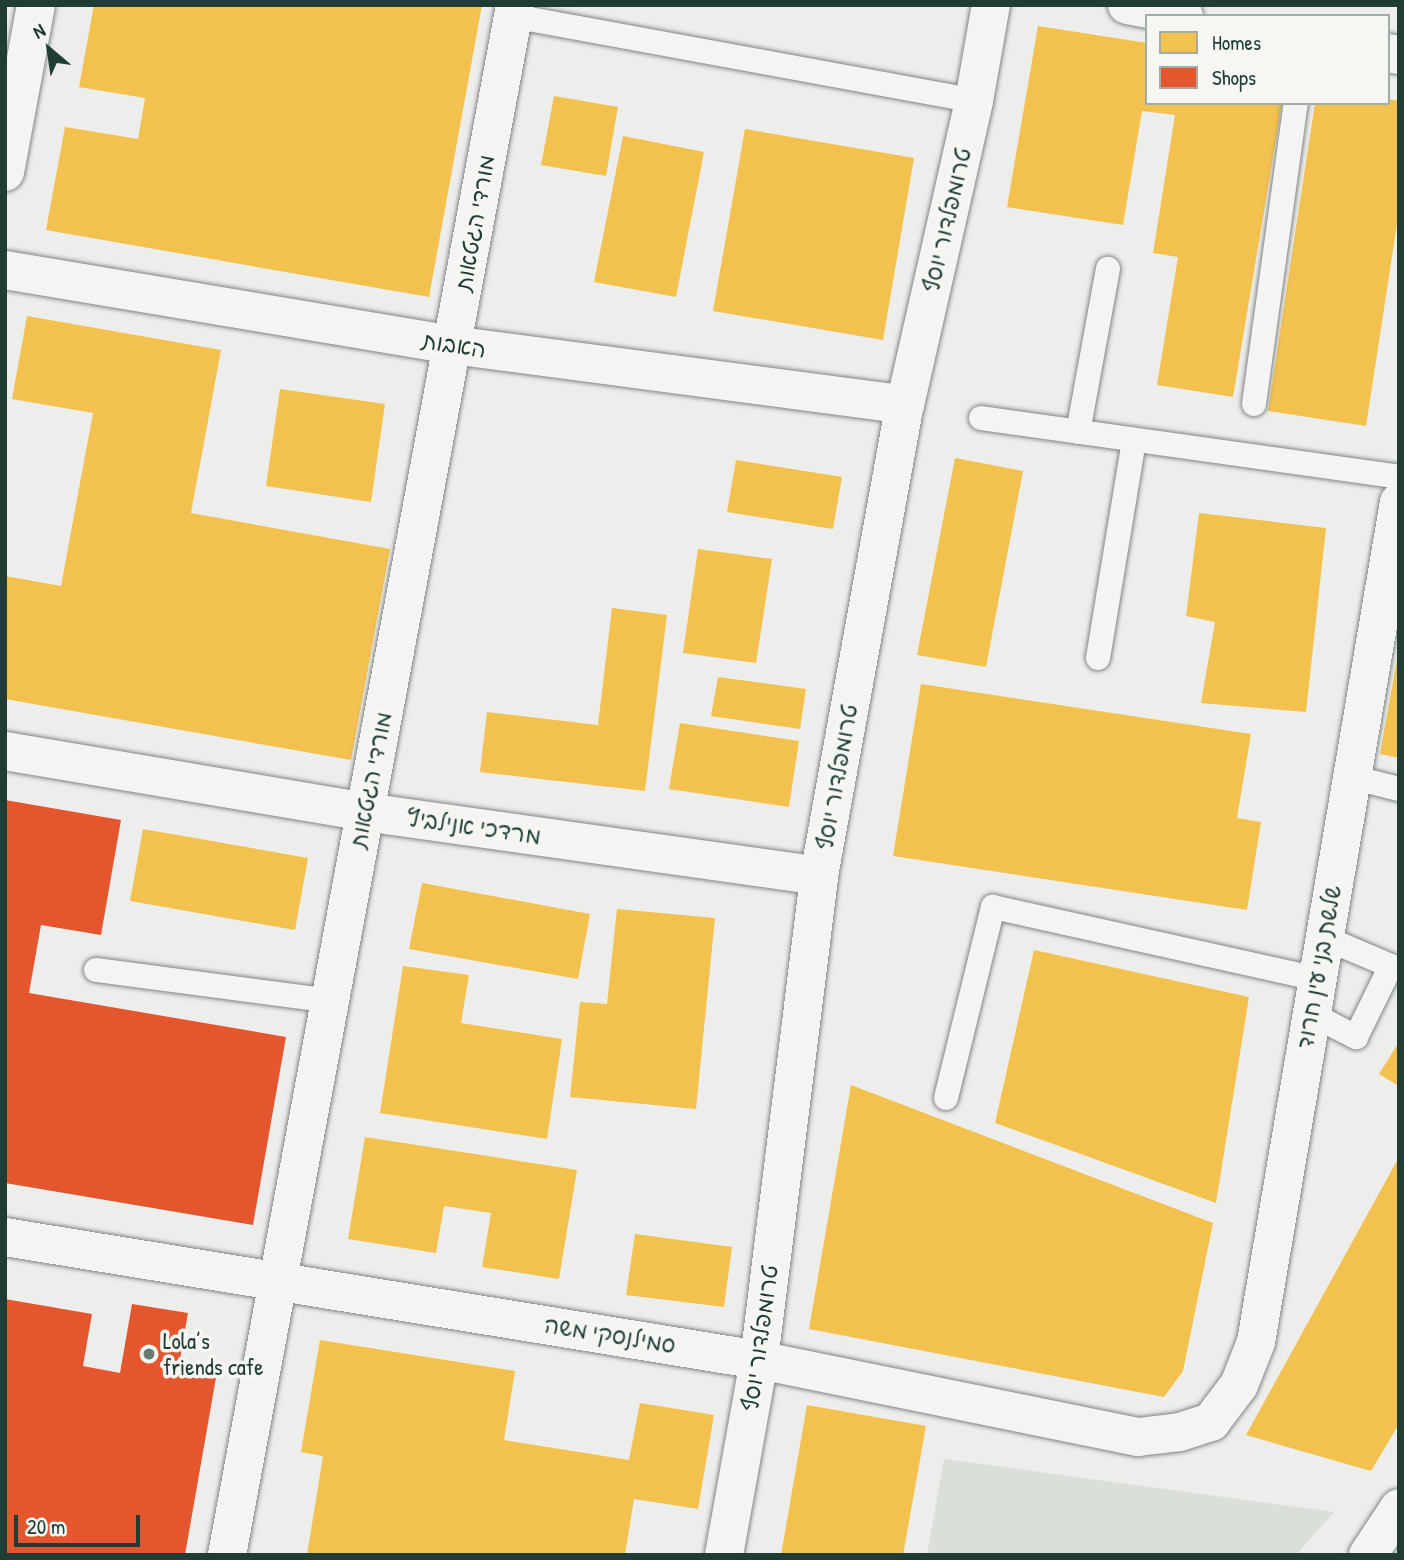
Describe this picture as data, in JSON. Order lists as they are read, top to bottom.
{
  "streets": {
    "street": [
      "טרומפלדור יוסף",
      "מורדי הגטאות",
      "האבות",
      "מרדכי אנילביץ",
      "שלשת בני עין חרוד",
      "סמילנסקי משה"
    ]
  },
  "crossings": [
    ["טרומפלדור יוסף", "האבות"],
    ["טרומפלדור יוסף", "מרדכי אנילביץ"],
    ["טרומפלדור יוסף", "סמילנסקי משה"],
    ["מורדי הגטאות", "האבות"],
    ["מורדי הגטאות", "מרדכי אנילביץ"],
    ["מורדי הגטאות", "סמילנסקי משה"],
    ["שלשת בני עין חרוד", "סמילנסקי משה"]
  ],
  "places": ["Lola’s friends cafe"],
  "legend": ["Homes", "Shops"],
  "scale_bar": "20 m",
  "north": "top left"
}
